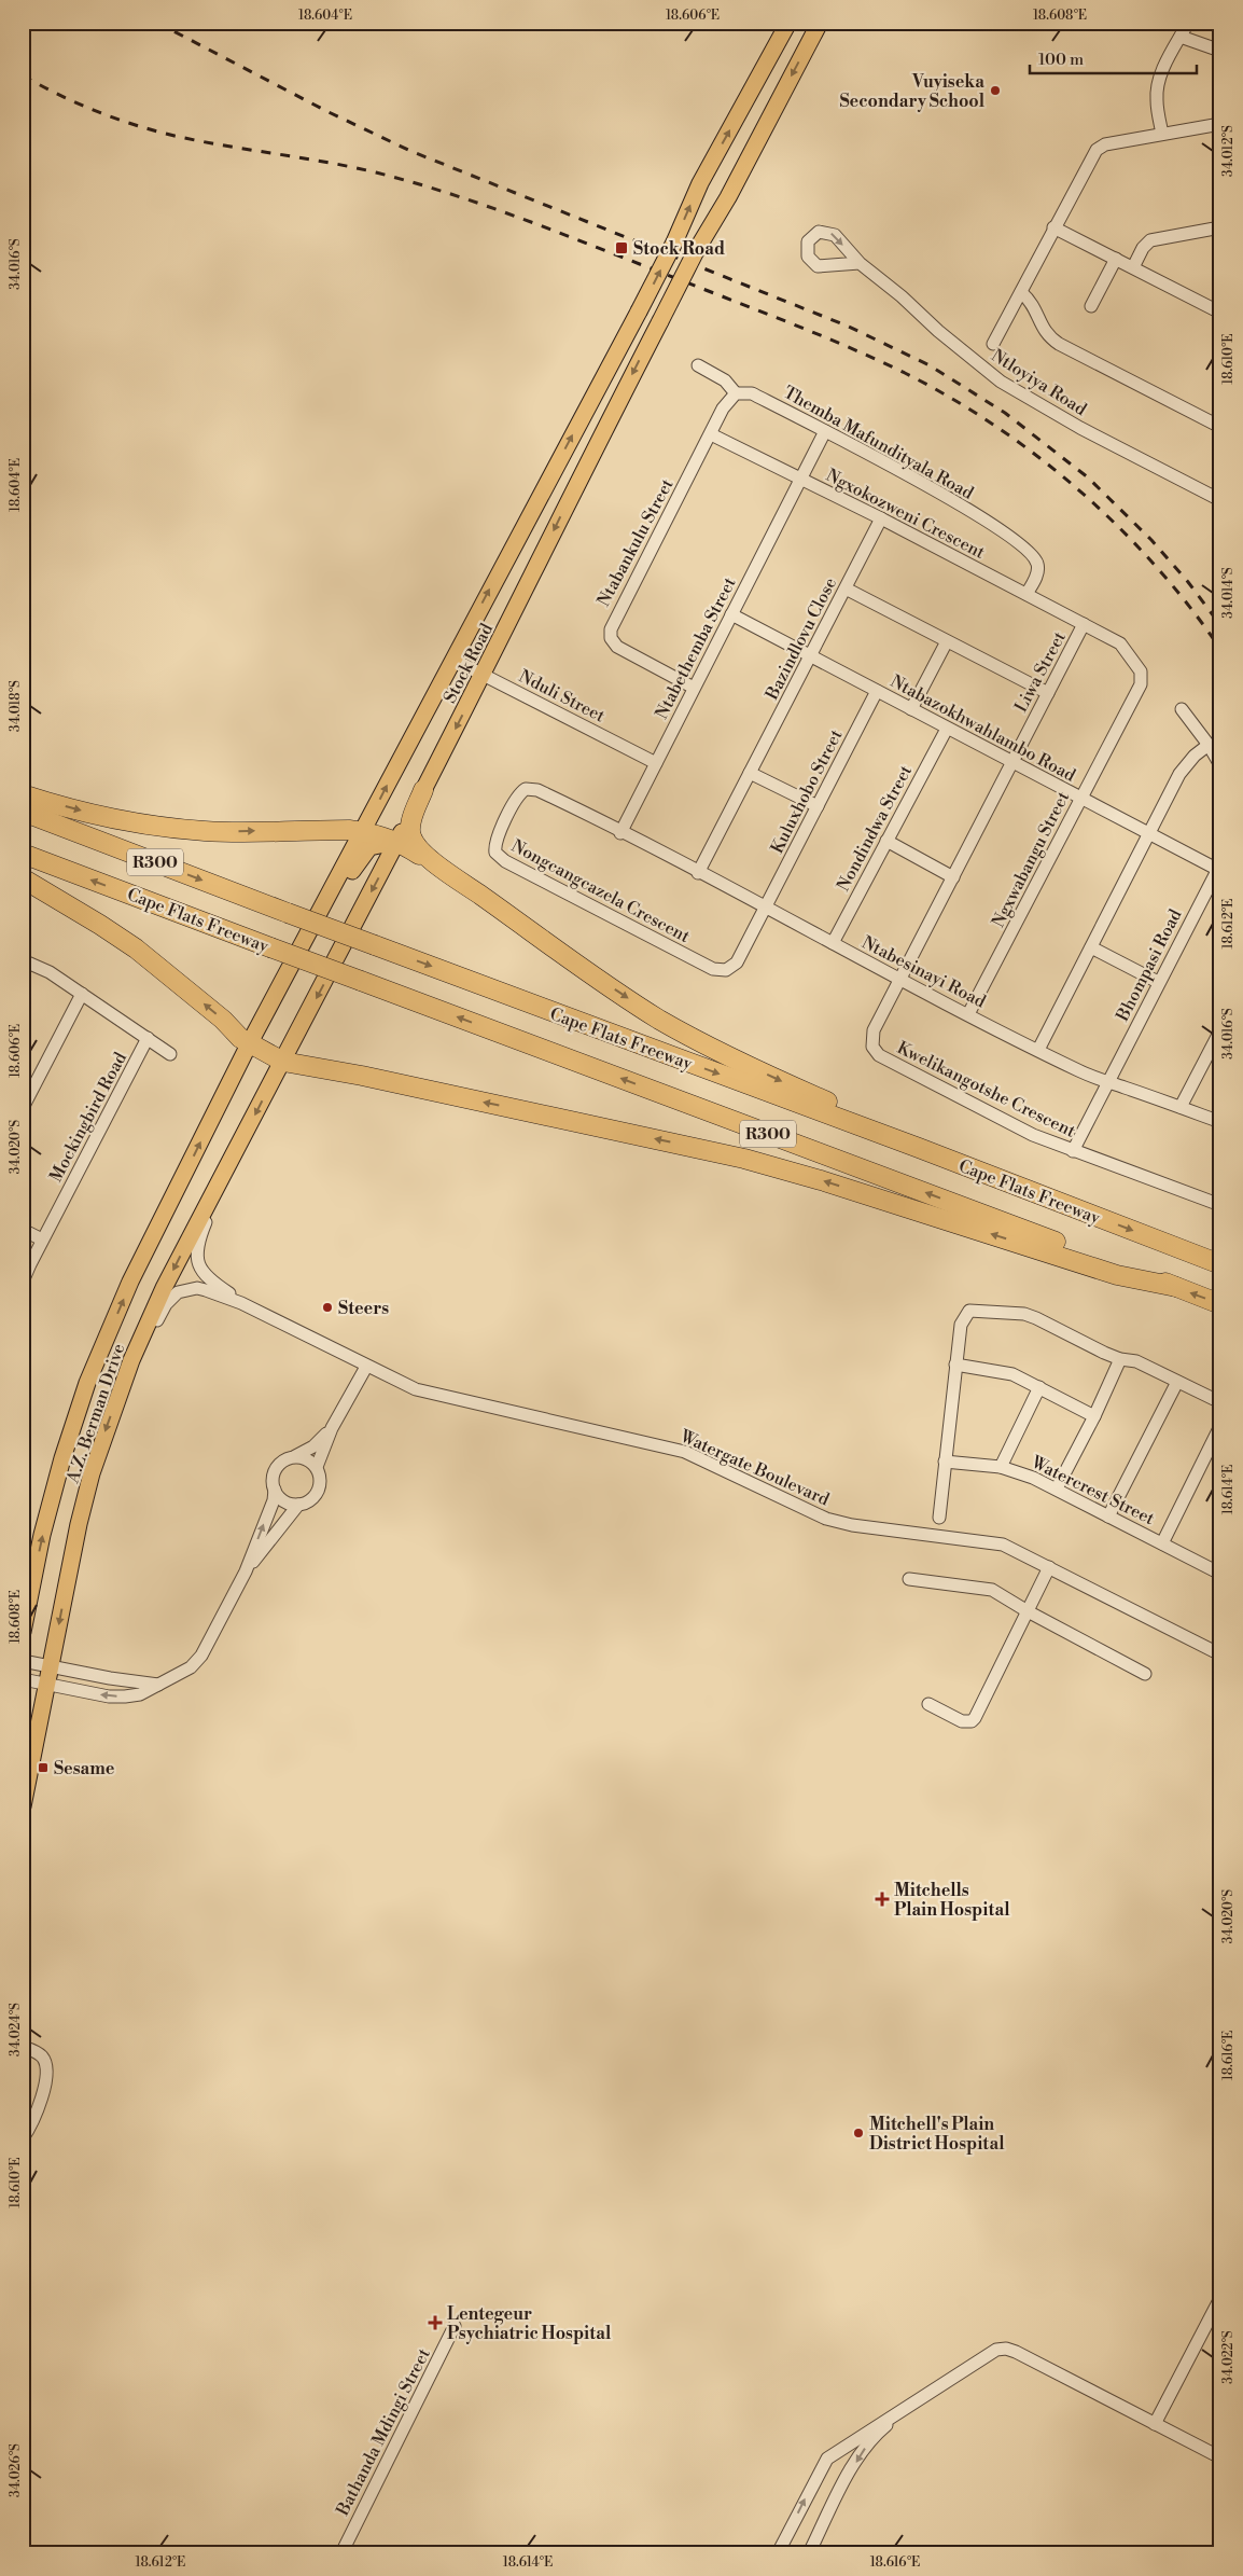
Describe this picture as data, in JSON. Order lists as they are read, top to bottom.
{
  "streets": {
    "highway": ["R300", "Cape Flats Freeway"],
    "main road": ["Stock Road", "A.Z. Berman Drive"],
    "street": [
      "Ntloyiya Road",
      "Themba Mafundityala Road",
      "Ngxokozweni Crescent",
      "Ntabankulu Street",
      "Bazindlovu Close",
      "Ntabethemba Street",
      "Liwa Street",
      "Nduli Street",
      "Ntabazokhwahlambo Road",
      "Kuluxhobo Street",
      "Nondindwa Street",
      "Ngxwabangu Street",
      "Nongcangcazela Crescent",
      "Bhompasi Road",
      "Ntabesinayi Road",
      "Kwelikangotshe Crescent",
      "Mockingbird Road",
      "Watergate Boulevard",
      "Watercrest Street",
      "Bathanda Mdingi Street"
    ]
  },
  "crossings": [
    ["Themba Mafundityala Road", "Ngxokozweni Crescent"],
    ["Themba Mafundityala Road", "Ntabethemba Street"],
    ["Ngxokozweni Crescent", "Ntabankulu Street"],
    ["Ngxokozweni Crescent", "Bazindlovu Close"],
    ["Ngxokozweni Crescent", "Ntabethemba Street"],
    ["Ngxokozweni Crescent", "Liwa Street"],
    ["Ngxokozweni Crescent", "Ngxwabangu Street"],
    ["Ntabankulu Street", "Ntabethemba Street"],
    ["Bazindlovu Close", "Ntabazokhwahlambo Road"],
    ["Bazindlovu Close", "Ntabesinayi Road"],
    ["Ntabethemba Street", "Nduli Street"],
    ["Ntabethemba Street", "Ntabazokhwahlambo Road"],
    ["Ntabethemba Street", "Nongcangcazela Crescent"],
    ["Ntabethemba Street", "Ntabesinayi Road"],
    ["Stock Road", "Nduli Street"],
    ["Stock Road", "A.Z. Berman Drive"],
    ["Liwa Street", "Ntabazokhwahlambo Road"],
    ["Liwa Street", "Ngxwabangu Street"],
    ["Liwa Street", "Ntabesinayi Road"],
    ["Liwa Street", "Kwelikangotshe Crescent"],
    ["Ntabazokhwahlambo Road", "Kuluxhobo Street"],
    ["Ntabazokhwahlambo Road", "Nondindwa Street"],
    ["Ntabazokhwahlambo Road", "Ngxwabangu Street"],
    ["Ntabazokhwahlambo Road", "Bhompasi Road"],
    ["Kuluxhobo Street", "Nongcangcazela Crescent"],
    ["Kuluxhobo Street", "Ntabesinayi Road"],
    ["Nondindwa Street", "Ntabesinayi Road"],
    ["Ngxwabangu Street", "Ntabesinayi Road"],
    ["Nongcangcazela Crescent", "Ntabesinayi Road"],
    ["Bhompasi Road", "Ntabesinayi Road"],
    ["Bhompasi Road", "Kwelikangotshe Crescent"],
    ["Ntabesinayi Road", "Kwelikangotshe Crescent"],
    ["A.Z. Berman Drive", "Watergate Boulevard"]
  ],
  "places": {
    "other": ["Vuyiseka Secondary School", "Steers", "Mitchell's Plain District Hospital"],
    "transit": ["Stock Road", "Sesame"],
    "health": ["Mitchells Plain Hospital", "Lentegeur Psychiatric Hospital"]
  },
  "scale_bar": "100 m",
  "coordinates": [
    "18.604°E",
    "18.606°E",
    "18.608°E",
    "34.012°S",
    "34.016°S",
    "18.610°E",
    "34.014°S",
    "34.018°S",
    "18.612°E",
    "34.020°S",
    "18.614°E",
    "34.024°S",
    "18.616°E",
    "34.022°S",
    "34.026°S"
  ]
}
